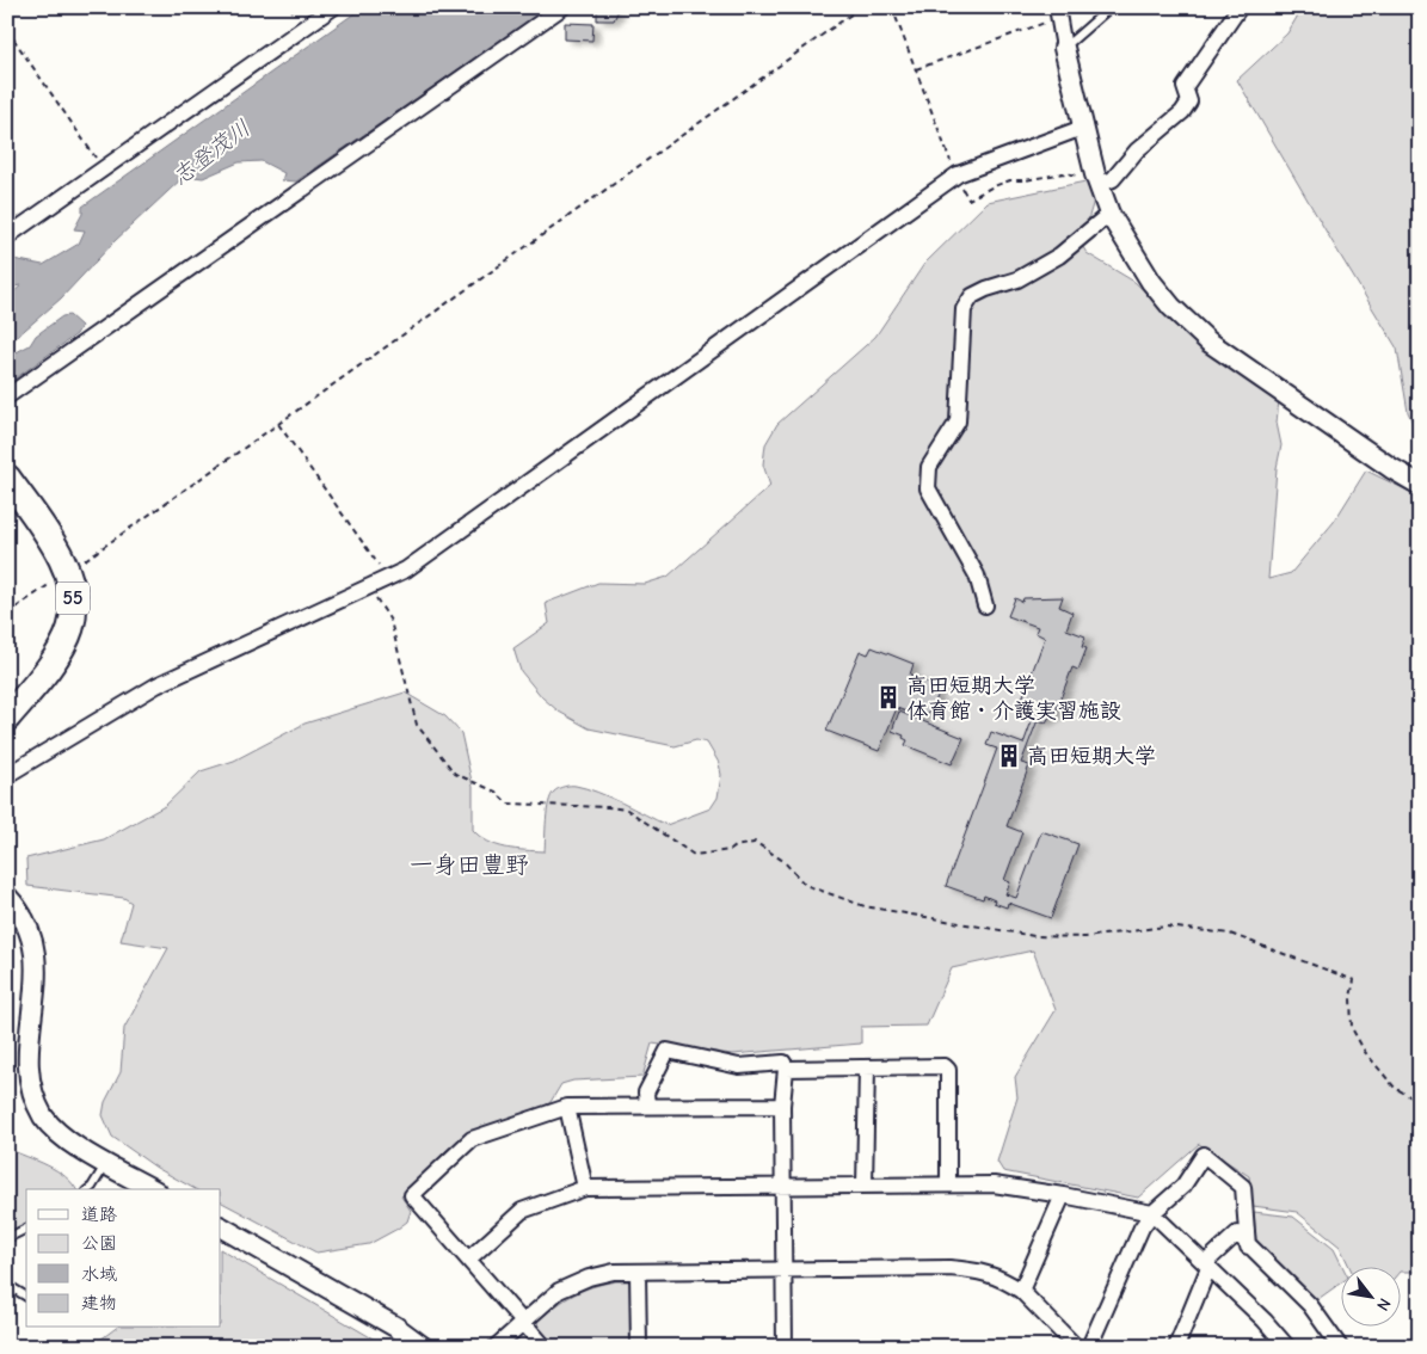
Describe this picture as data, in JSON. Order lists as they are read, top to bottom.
{
  "streets": {
    "main road": ["55"]
  },
  "districts": ["一身田豊野"],
  "water": ["志登茂川"],
  "places": {
    "building": ["高田短期大学 体育館・介護実習施設", "高田短期大学"]
  },
  "legend": [
    "道路",
    "公園",
    "水域",
    "建物"
  ],
  "north": "bottom right"
}
